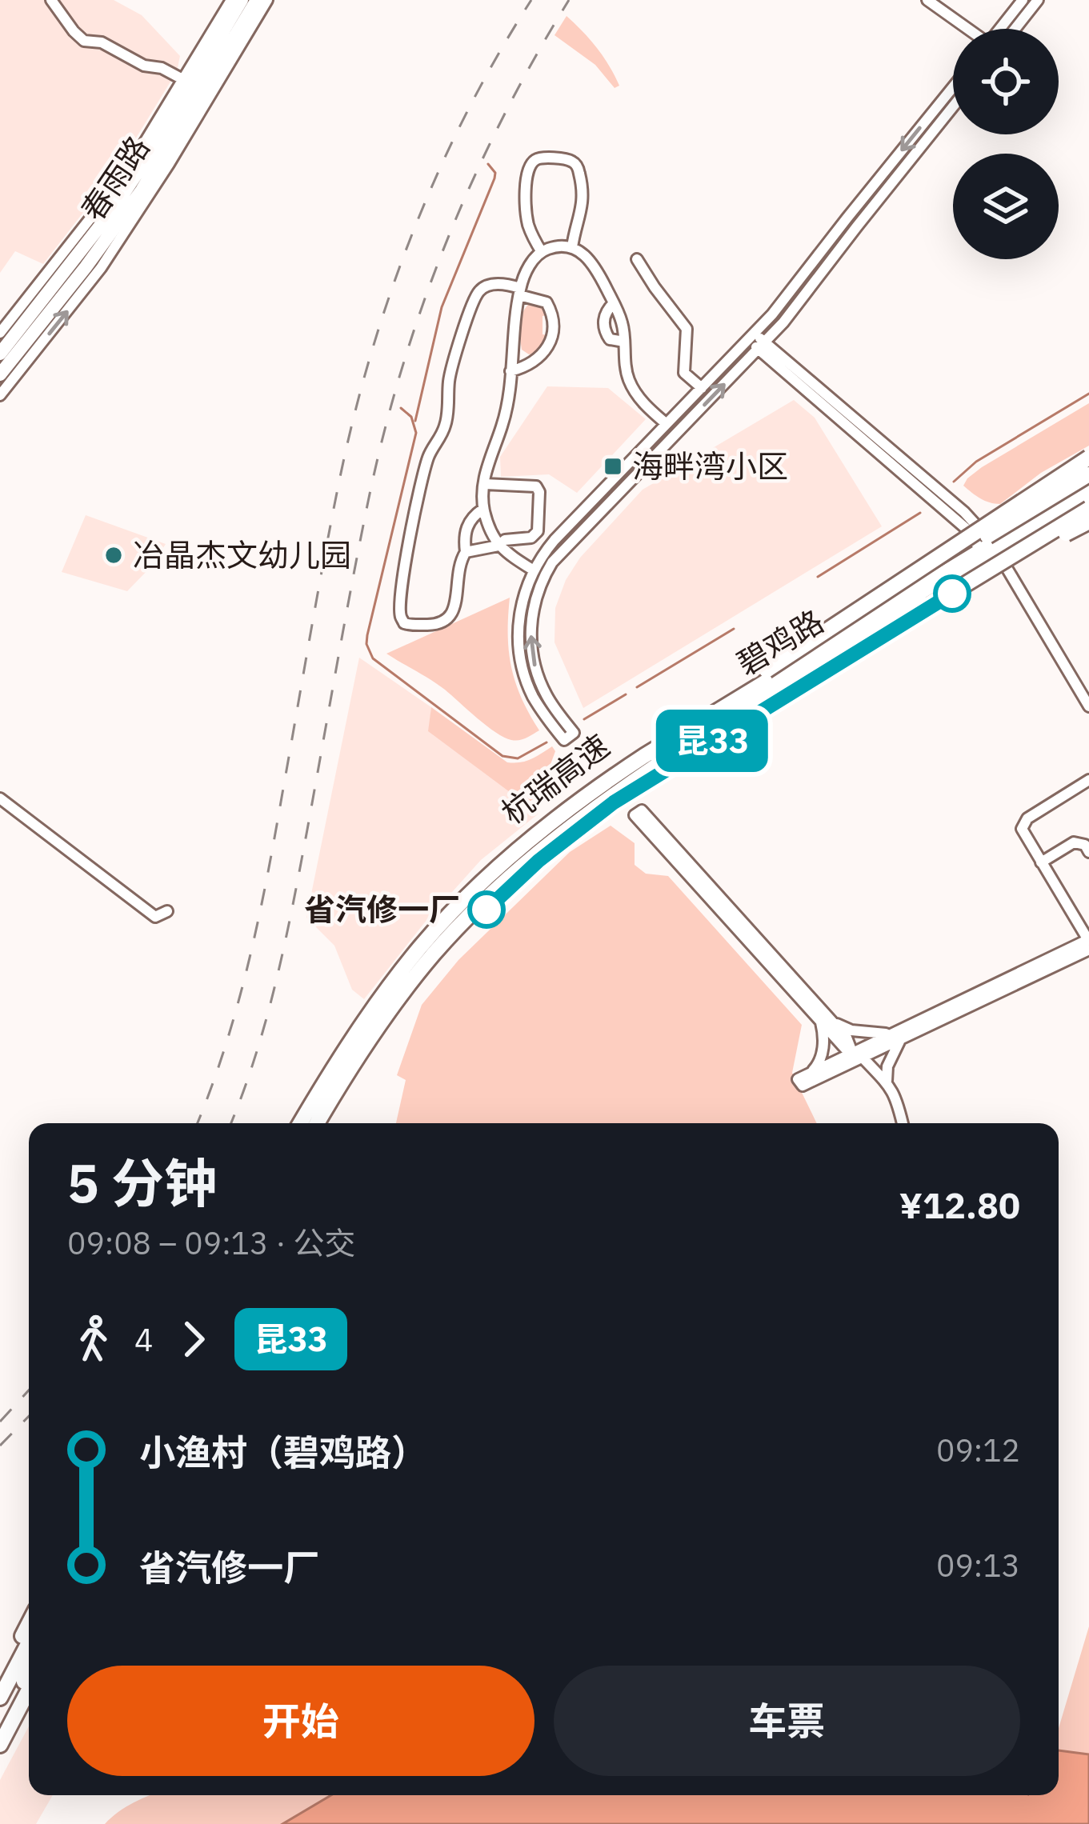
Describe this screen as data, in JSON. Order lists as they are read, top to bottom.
{
  "streets": {
    "highway": ["碧鸡路", "杭瑞高速"],
    "main road": ["春雨路"]
  },
  "places": {
    "transit": ["海畔湾小区"],
    "other": ["冶晶杰文幼儿园", "省汽修一厂"]
  },
  "lines": ["bus line 昆33"],
  "page": {
    "on_map": "昆33",
    "heading": ["5 分钟", "09:08 – 09:13 · 公交", "¥12.80"],
    "legs": ["4", "昆33"],
    "list": [
      {
        "name": "小渔村（碧鸡路）",
        "value": "09:12"
      },
      {
        "name": "省汽修一厂",
        "value": "09:13"
      }
    ],
    "buttons": ["开始", "车票"]
  }
}
